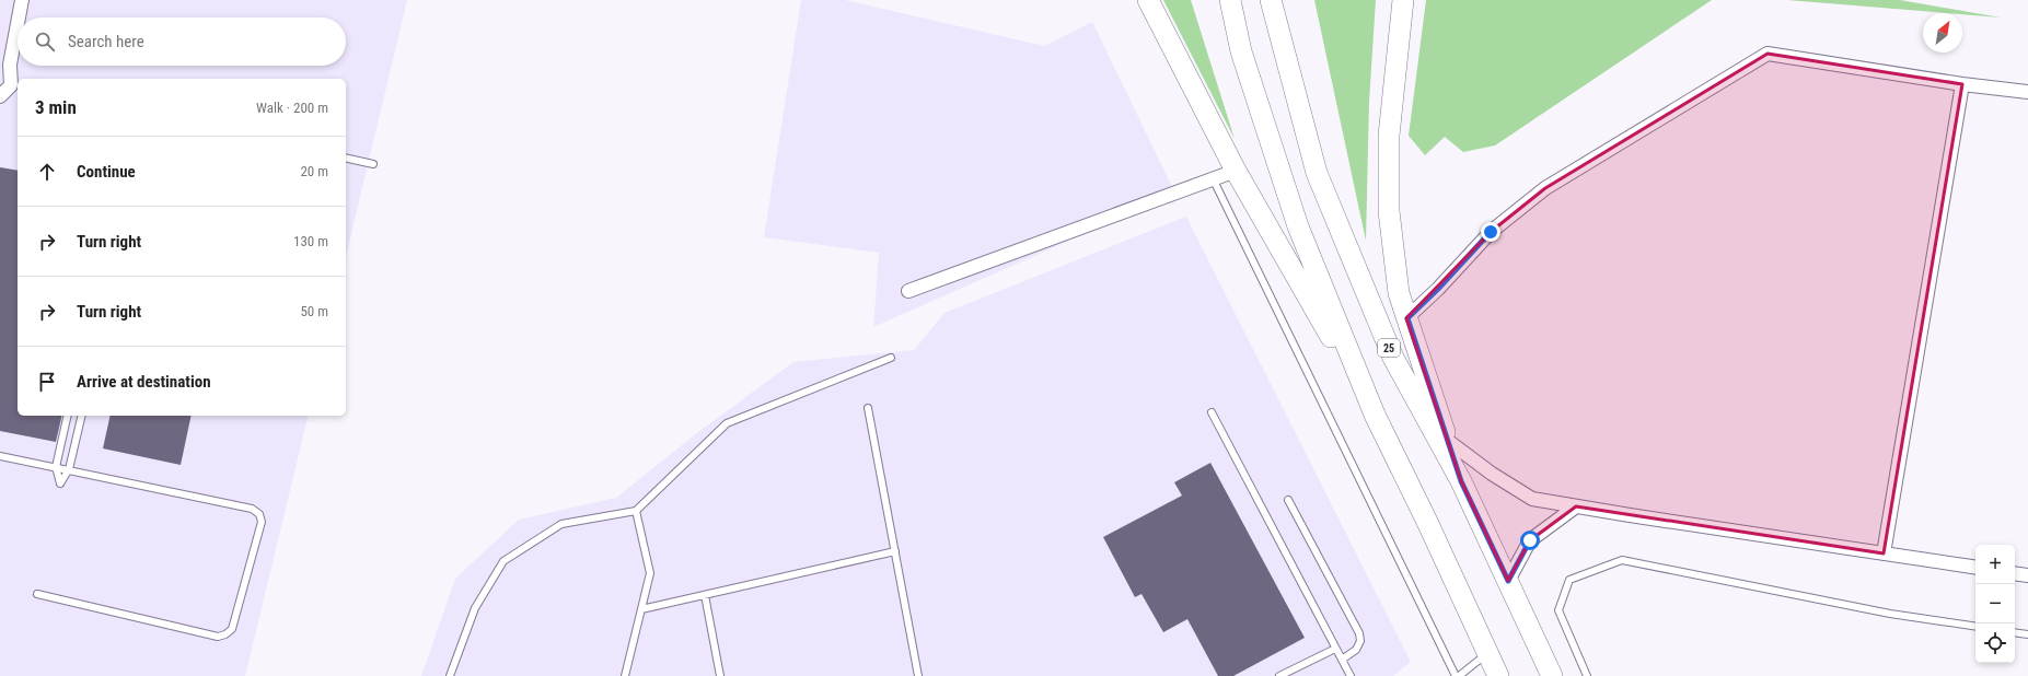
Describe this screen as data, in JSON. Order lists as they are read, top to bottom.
{
  "streets": {
    "main road": ["25"]
  },
  "north": "top right",
  "page": {
    "search": "Search here",
    "heading": ["3 min", "Walk · 200 m"],
    "list": [
      ["Continue", "20 m"],
      ["Turn right", "130 m"],
      ["Turn right", "50 m"],
      "Arrive at destination"
    ],
    "map_buttons": ["+", "−"]
  }
}
